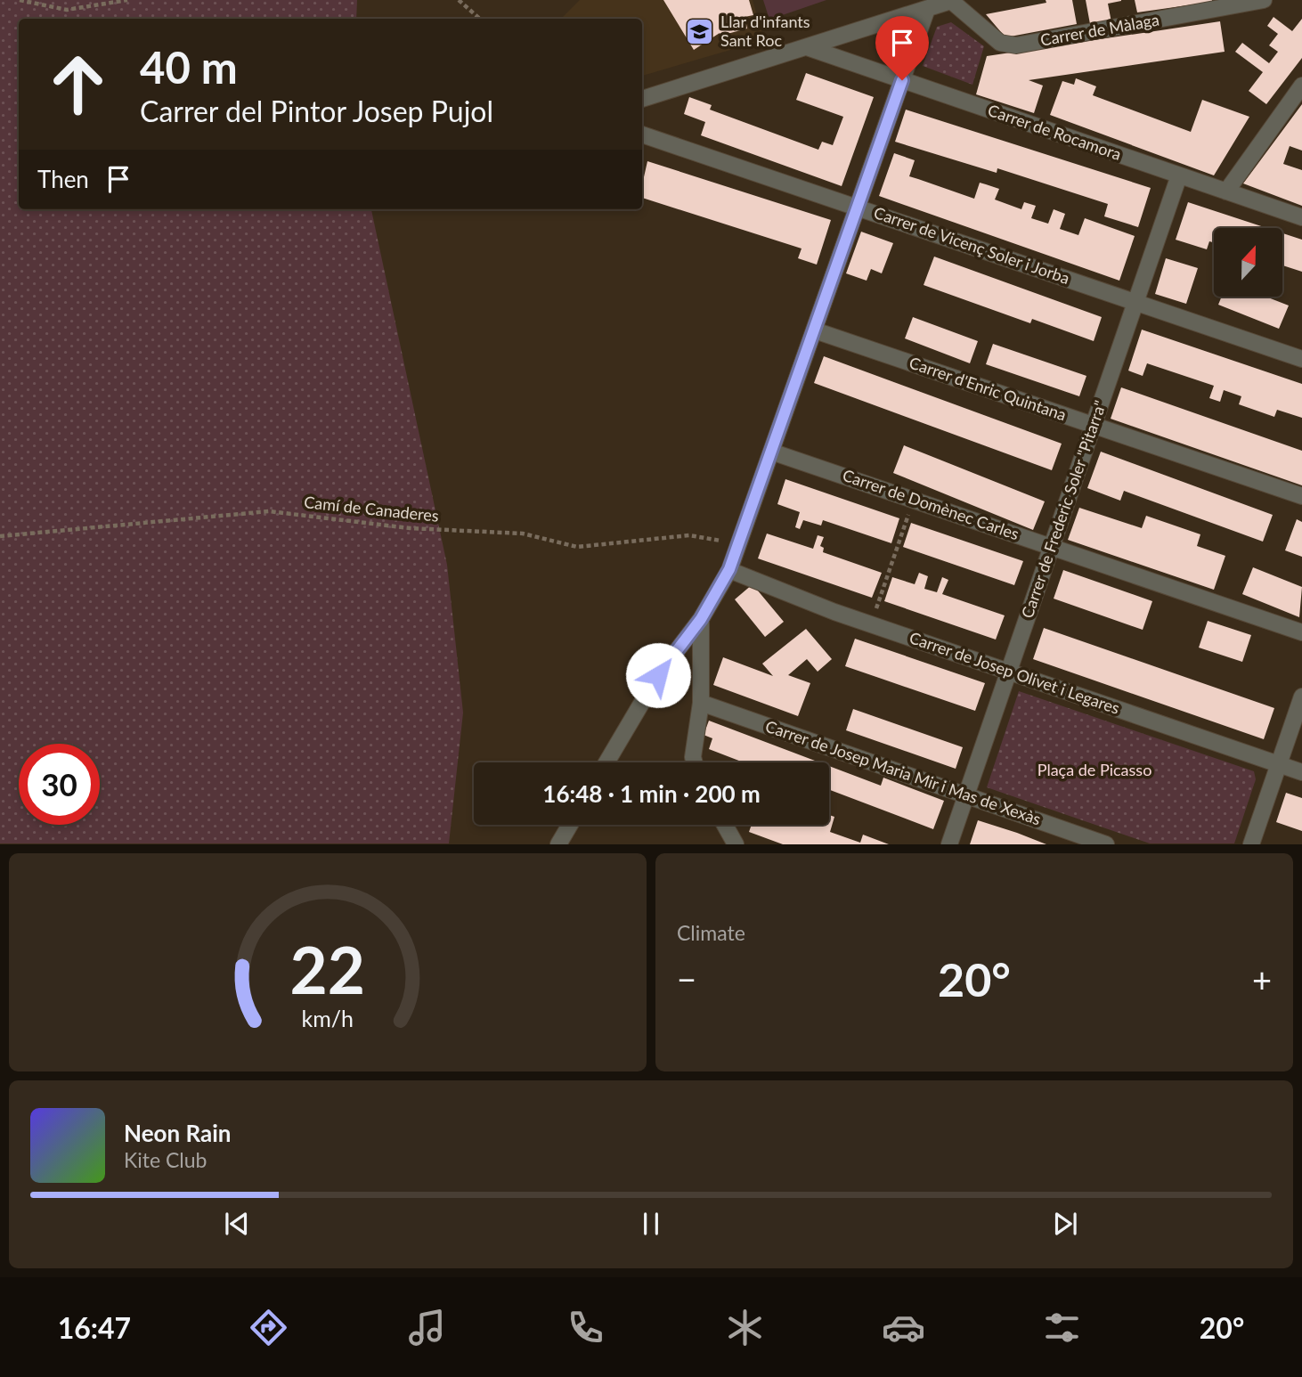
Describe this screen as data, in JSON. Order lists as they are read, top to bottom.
{
  "streets": {
    "street": [
      "Carrer de Màlaga",
      "Carrer de Rocamora",
      "Carrer de Vicenç Soler i Jorba",
      "Carrer d'Enric Quintana",
      "Carrer de Domènec Carles",
      "Carrer de Frederic Soler \"Pitarra\"",
      "Carrer de Josep Olivet i Legares",
      "Carrer de Josep Maria Mir i Mas de Xexàs"
    ],
    "path": ["Camí de Canaderes"]
  },
  "crossings": [
    ["Carrer de Rocamora", "Carrer de Frederic Soler \"Pitarra\""],
    ["Carrer de Vicenç Soler i Jorba", "Carrer de Frederic Soler \"Pitarra\""],
    ["Carrer d'Enric Quintana", "Carrer de Frederic Soler \"Pitarra\""],
    ["Carrer de Domènec Carles", "Carrer de Frederic Soler \"Pitarra\""],
    ["Carrer de Frederic Soler \"Pitarra\"", "Carrer de Josep Olivet i Legares"],
    ["Carrer de Frederic Soler \"Pitarra\"", "Carrer de Josep Maria Mir i Mas de Xexàs"]
  ],
  "parks": ["Plaça de Picasso"],
  "places": {
    "school or university": ["Llar d'infants Sant Roc"]
  },
  "north": "top",
  "page": {
    "turn": ["40 m", "Carrer del Pintor Josep Pujol"],
    "then": "Then",
    "limit": "30",
    "trip": "16:48 · 1 min · 200 m",
    "tile": "Climate",
    "heat": ["−", "20°", "+"],
    "song": ["Neon Rain", "Kite Club"],
    "tabs": ["16:47", "20°"],
    "gauge": ["22", "km/h"]
  }
}
